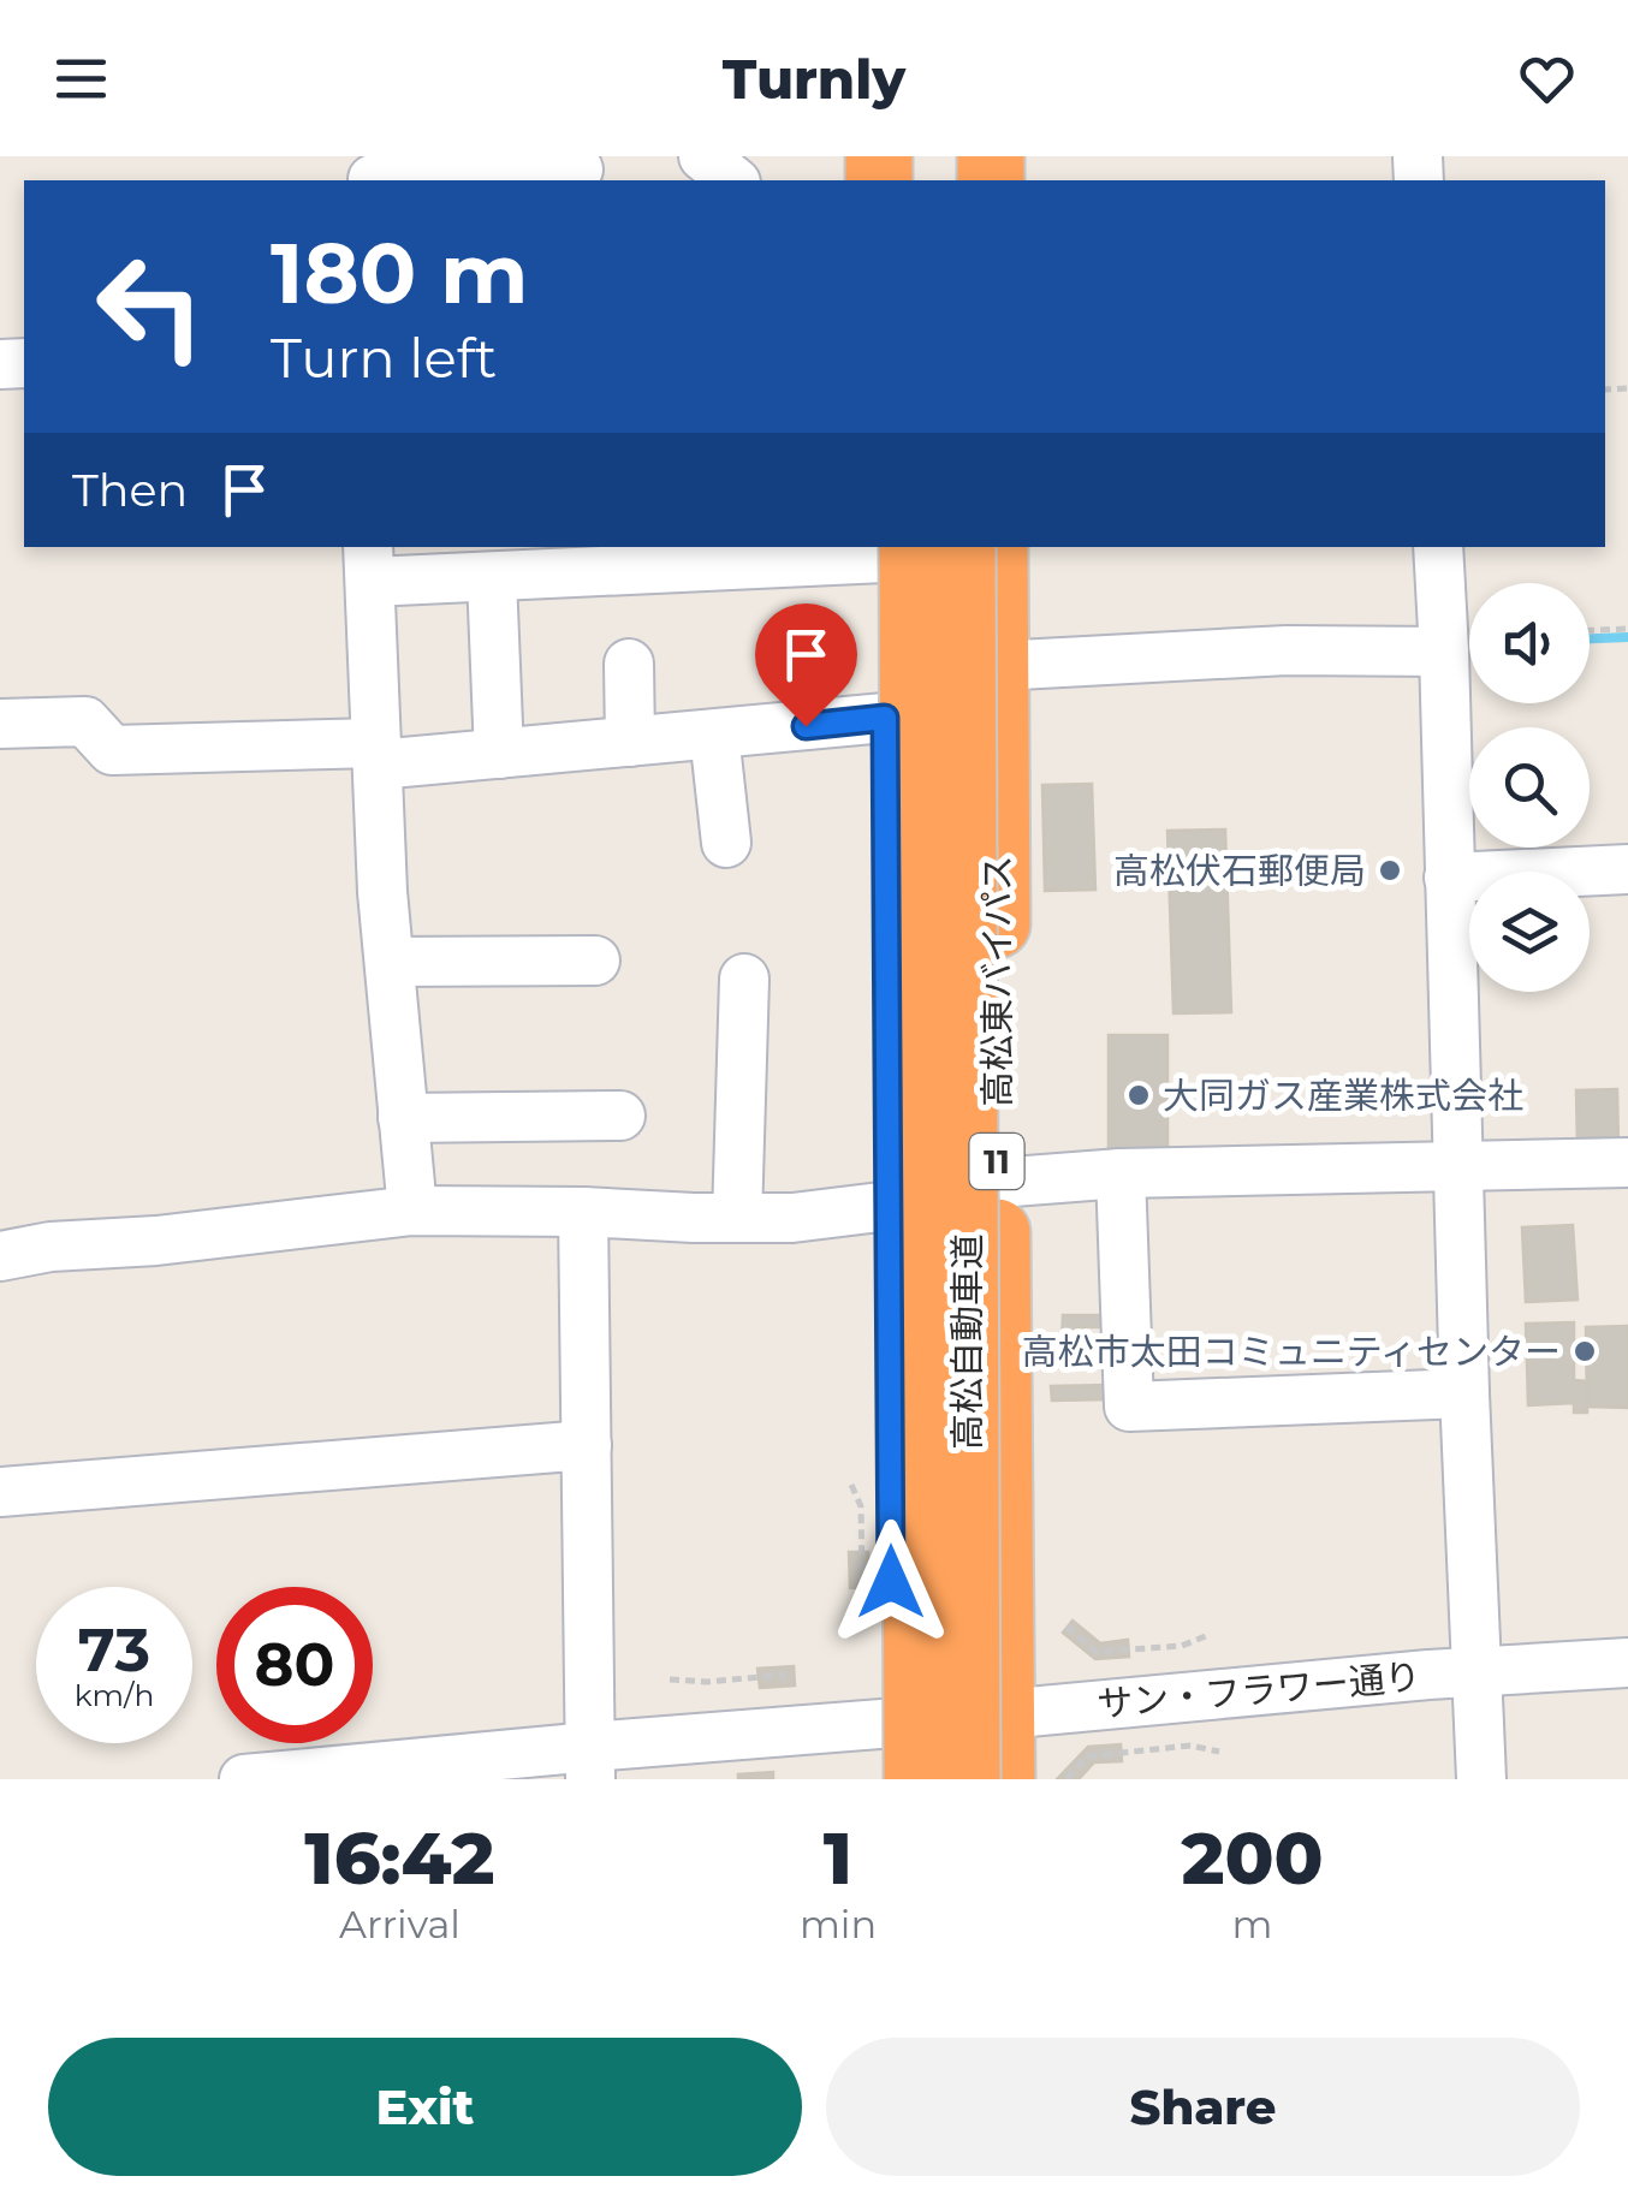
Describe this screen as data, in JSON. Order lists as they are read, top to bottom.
{
  "streets": {
    "highway": ["高松東バイパス", "11", "高松自動車道"],
    "street": ["サン・フラワー通り"]
  },
  "crossings": [
    ["高松東バイパス", "サン・フラワー通り"],
    ["高松自動車道", "サン・フラワー通り"]
  ],
  "places": ["高松伏石郵便局", "大同ガス産業株式会社", "高松市太田コミュニティセンター"],
  "page": {
    "header": "Turnly",
    "turn": ["180 m", "Turn left"],
    "then": "Then",
    "speed": "73 km/h",
    "limit": "80",
    "eta": [
      "16:42",
      "Arrival",
      "1",
      "min",
      "200",
      "m"
    ],
    "buttons": ["Exit", "Share"]
  }
}
